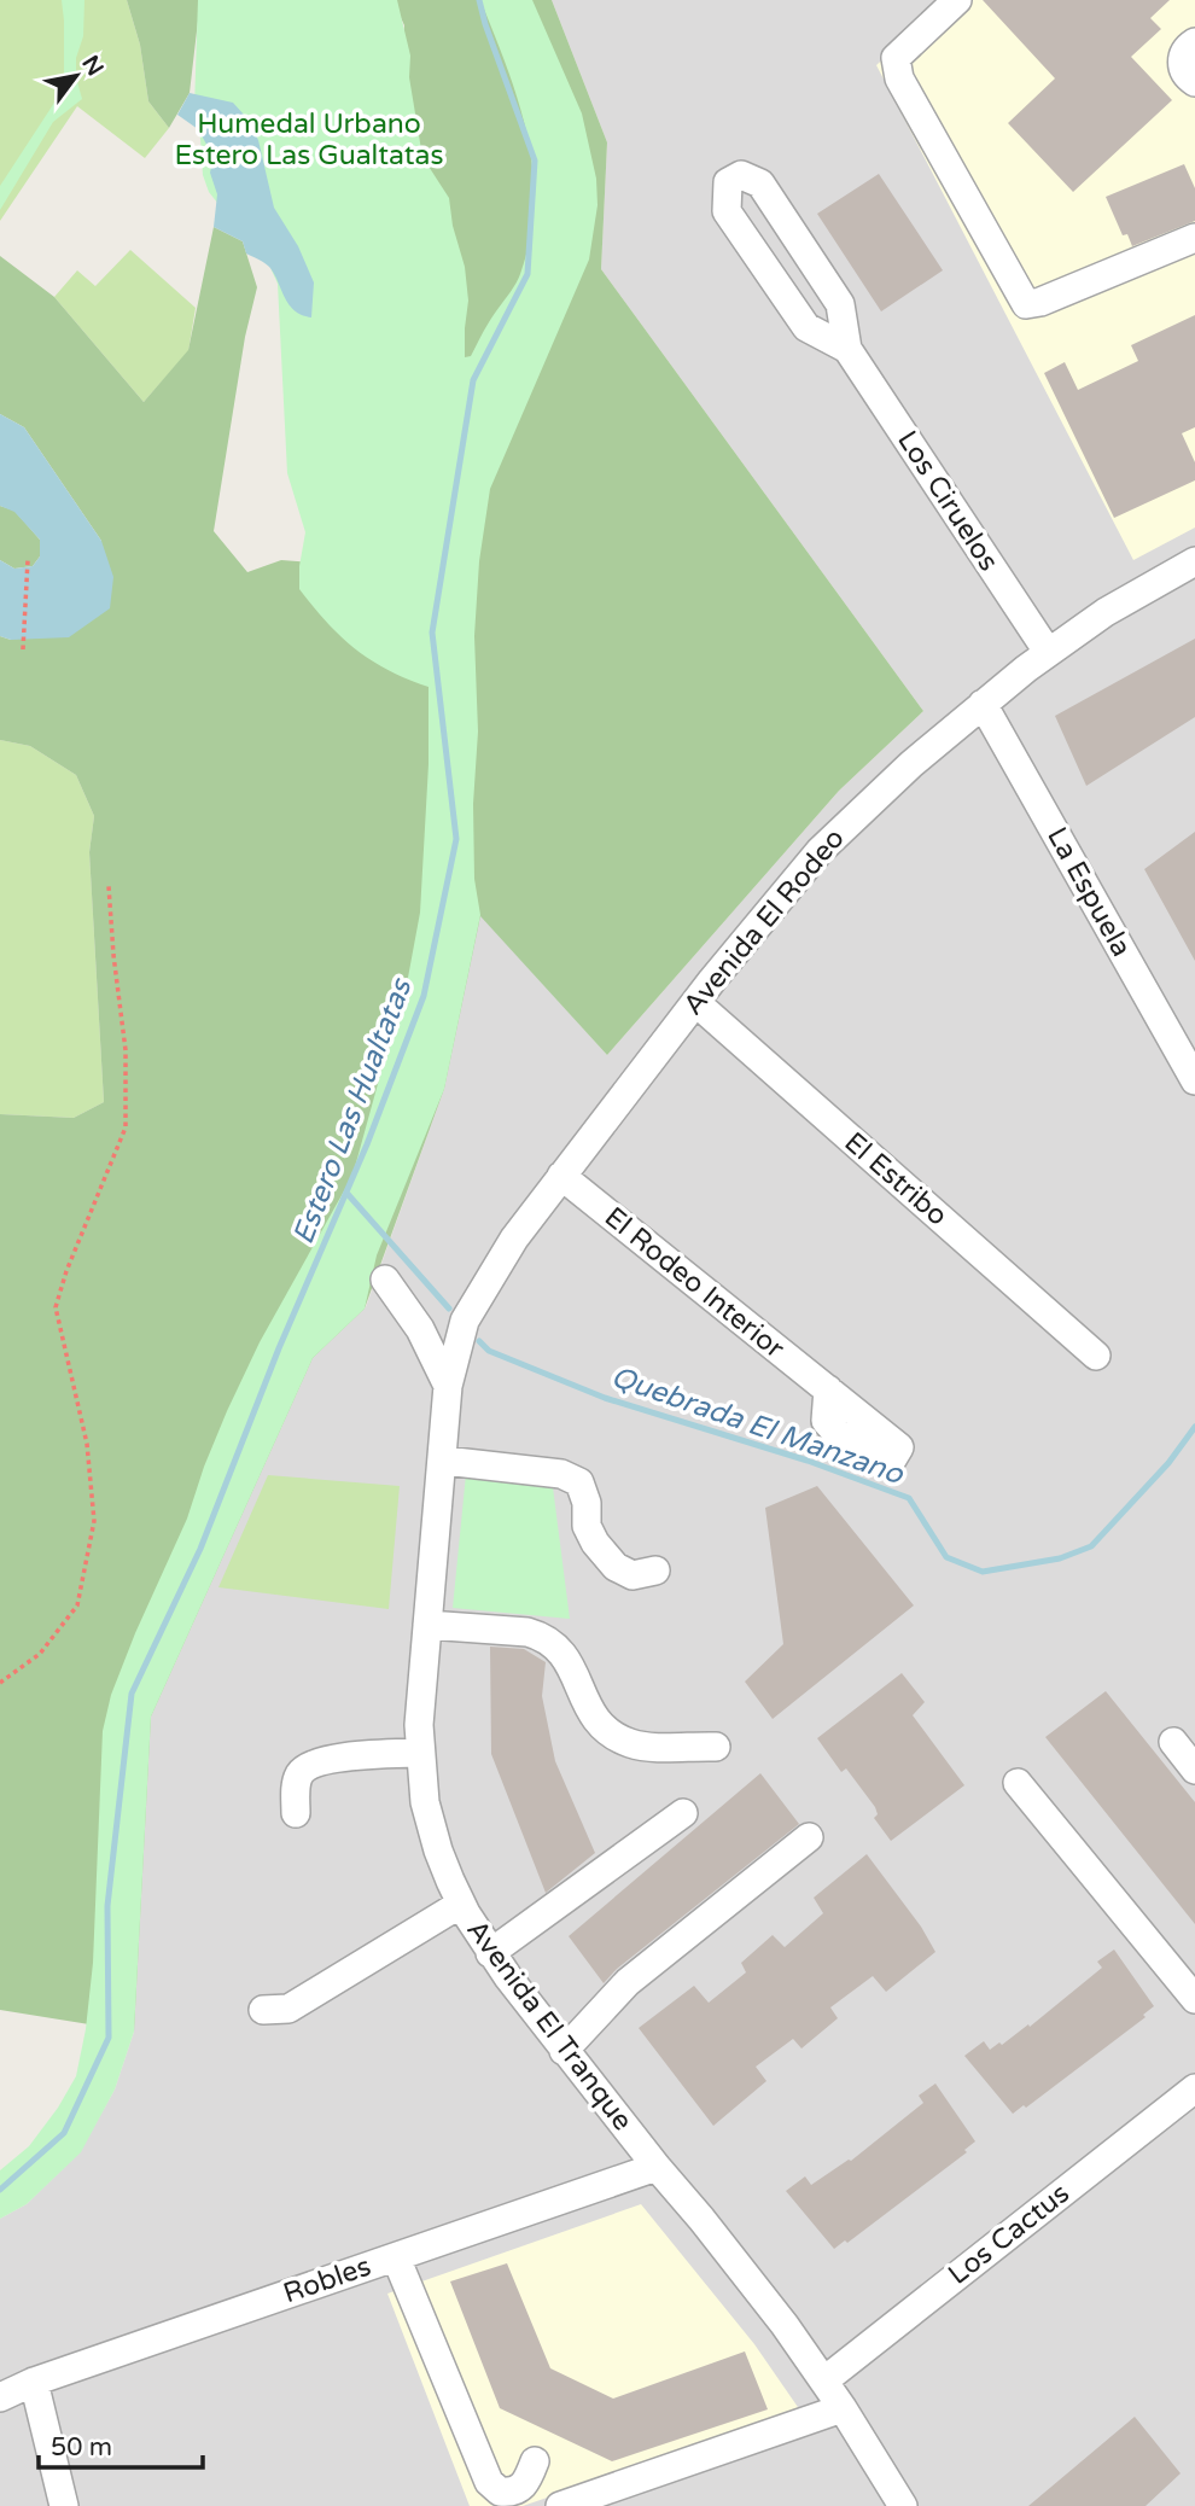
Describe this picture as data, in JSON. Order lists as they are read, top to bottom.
{
  "streets": {
    "street": [
      "Los Ciruelos",
      "La Espuela",
      "Avenida El Rodeo",
      "El Estribo",
      "El Rodeo Interior",
      "Avenida El Tranque",
      "Los Cactus",
      "Robles"
    ]
  },
  "crossings": [
    ["Los Ciruelos", "Avenida El Rodeo"],
    ["La Espuela", "Avenida El Rodeo"],
    ["Avenida El Rodeo", "El Estribo"],
    ["Avenida El Rodeo", "El Rodeo Interior"],
    ["Avenida El Rodeo", "Avenida El Tranque"],
    ["Avenida El Tranque", "Los Cactus"],
    ["Avenida El Tranque", "Robles"]
  ],
  "water": ["Estero Las Hualtatas", "Quebrada El Manzano"],
  "parks": ["Humedal Urbano Estero Las Gualtatas"],
  "scale_bar": "50 m",
  "north": "top right"
}
